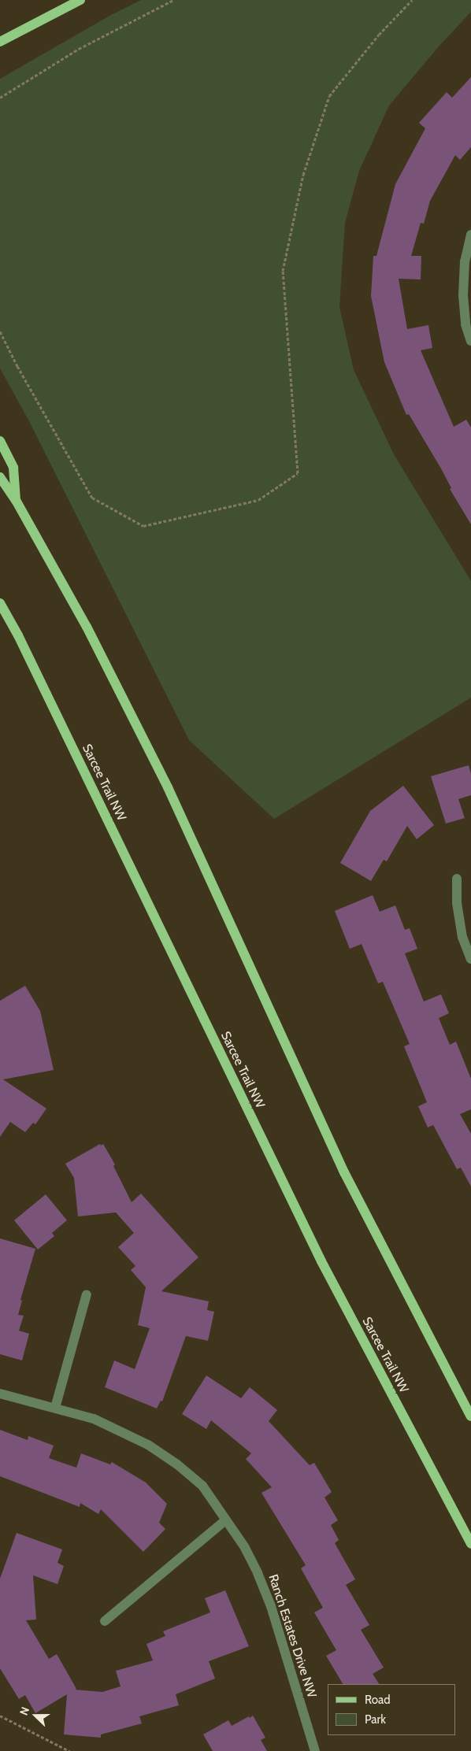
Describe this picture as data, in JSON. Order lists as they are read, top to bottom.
{
  "streets": {
    "main road": ["Sarcee Trail NW"],
    "street": ["Ranch Estates Drive NW"]
  },
  "legend": ["Road", "Park"],
  "north": "left"
}
